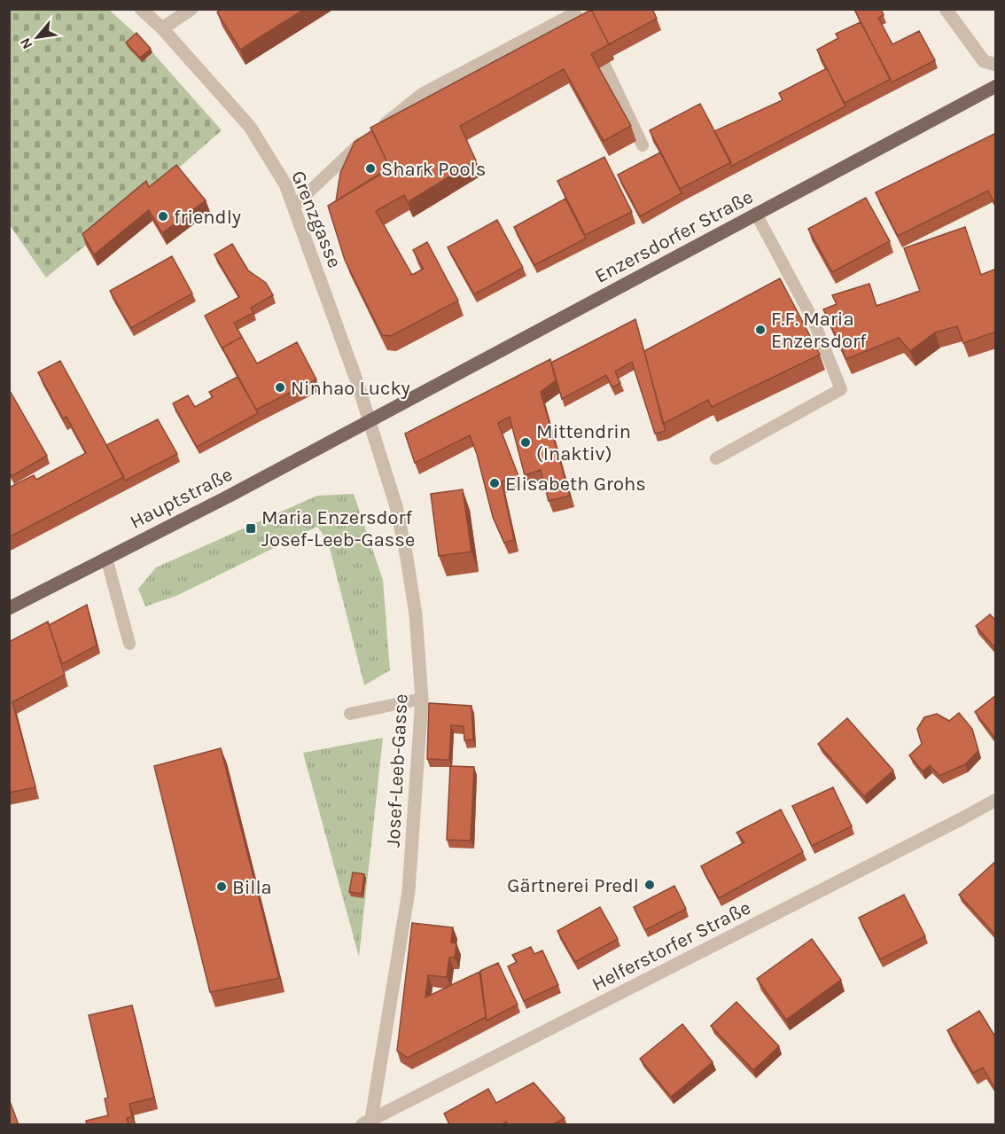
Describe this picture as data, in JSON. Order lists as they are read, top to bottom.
{
  "streets": {
    "main road": ["Enzersdorfer Straße", "Hauptstraße"],
    "street": ["Grenzgasse", "Josef-Leeb-Gasse", "Helferstorfer Straße"]
  },
  "crossings": [
    ["Grenzgasse", "Enzersdorfer Straße"],
    ["Grenzgasse", "Hauptstraße"],
    ["Grenzgasse", "Josef-Leeb-Gasse"],
    ["Enzersdorfer Straße", "Hauptstraße"],
    ["Enzersdorfer Straße", "Josef-Leeb-Gasse"],
    ["Hauptstraße", "Josef-Leeb-Gasse"],
    ["Josef-Leeb-Gasse", "Helferstorfer Straße"]
  ],
  "places": {
    "other": [
      "Shark Pools",
      "friendly",
      "F.F. Maria Enzersdorf",
      "Ninhao Lucky",
      "Mittendrin (Inaktiv)",
      "Elisabeth Grohs",
      "Gärtnerei Predl",
      "Billa"
    ],
    "transit": ["Maria Enzersdorf Josef-Leeb-Gasse"]
  },
  "north": "bottom left"
}
